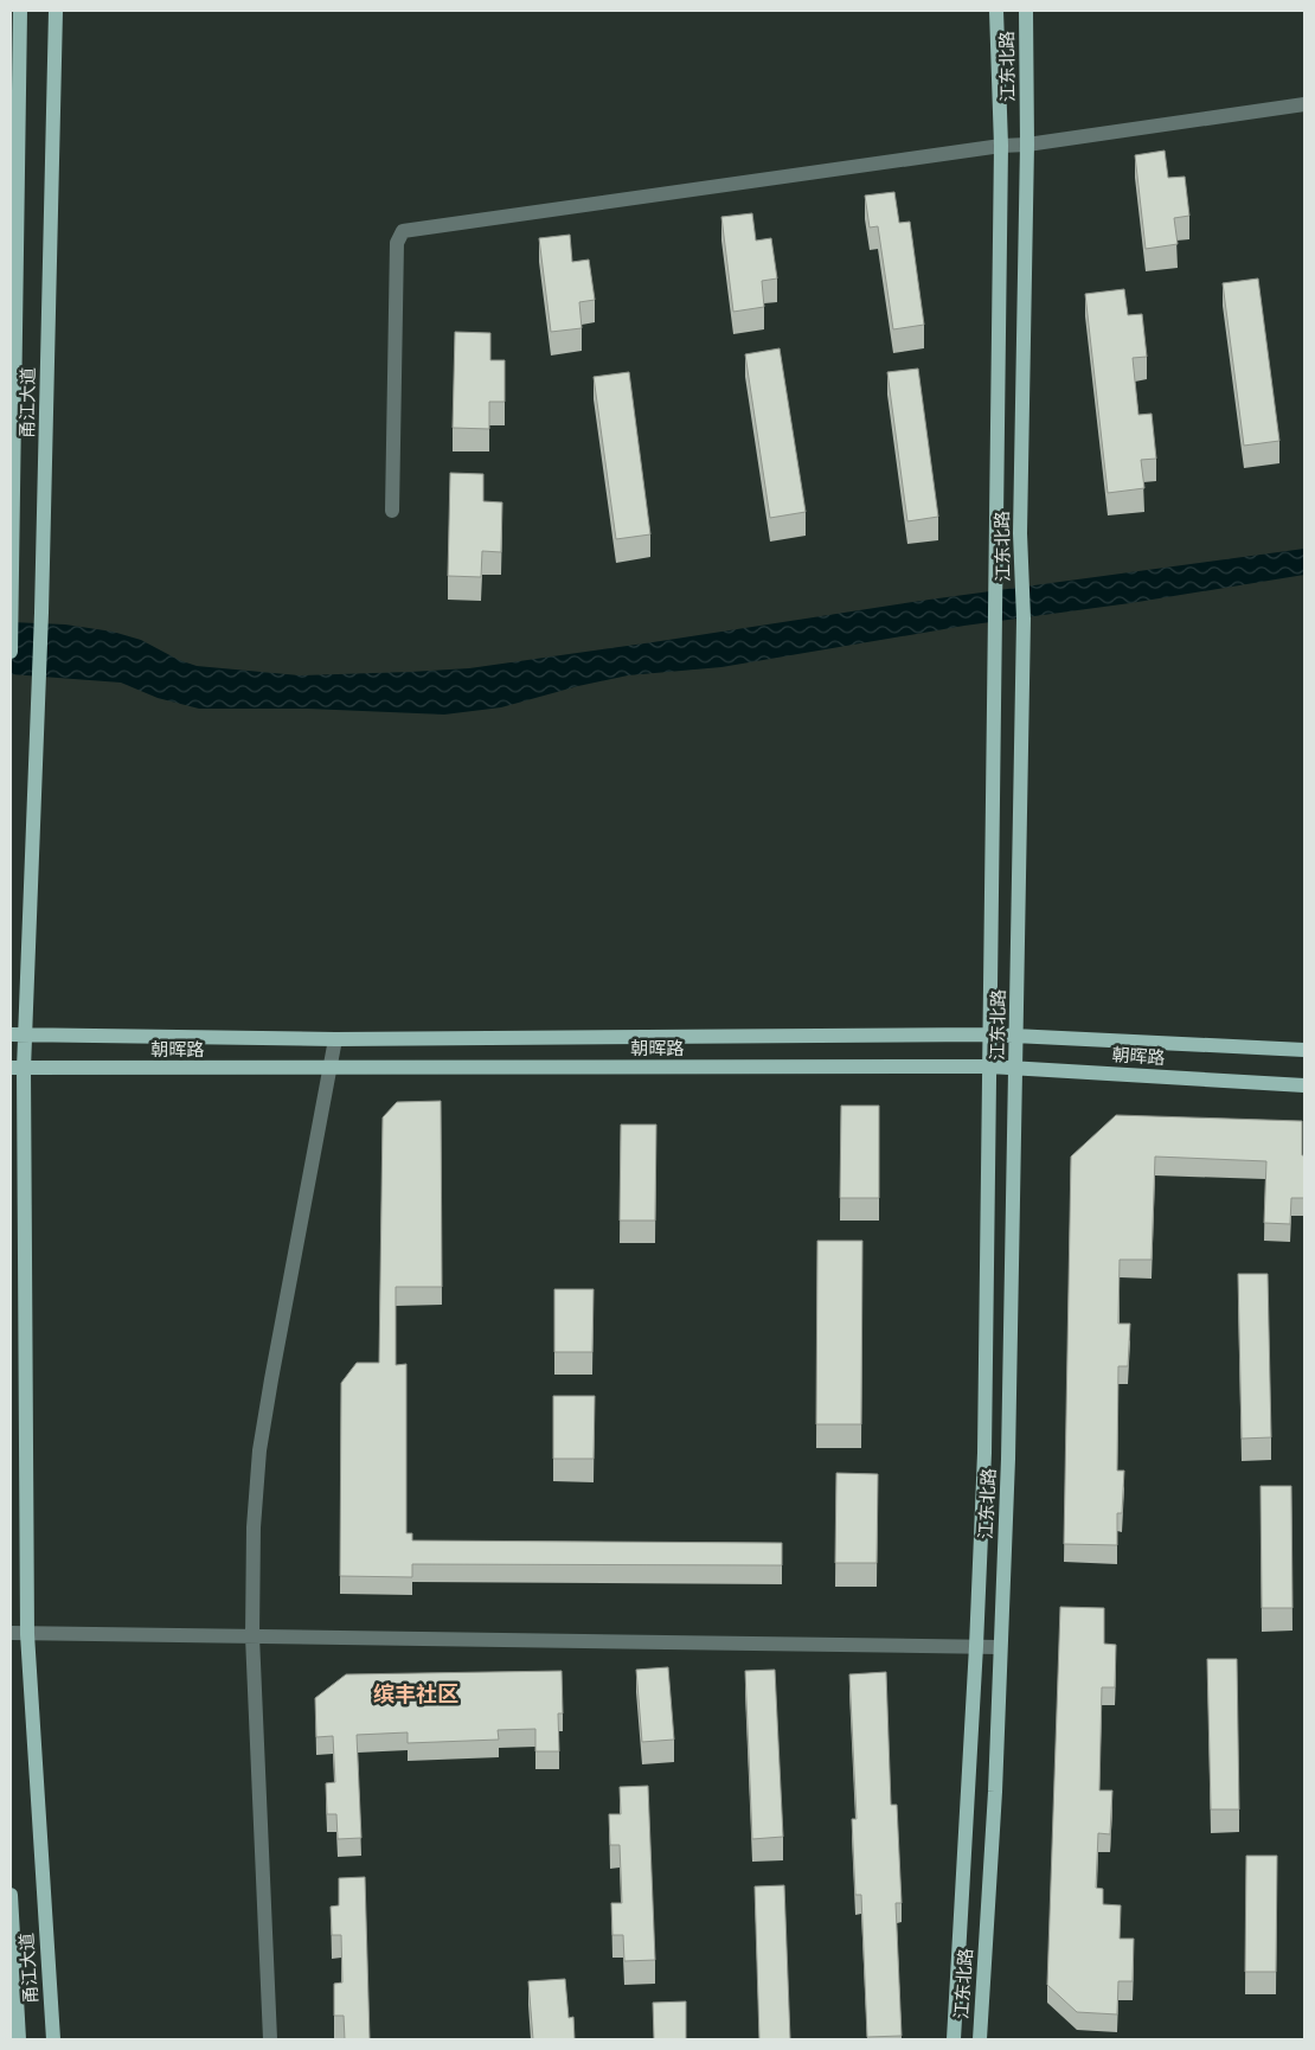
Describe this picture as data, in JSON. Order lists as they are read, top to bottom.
{
  "streets": {
    "main road": ["江东北路", "甬江大道", "朝晖路"]
  },
  "crossings": [
    ["江东北路", "朝晖路"],
    ["甬江大道", "朝晖路"]
  ],
  "districts": ["缤丰社区"]
}
